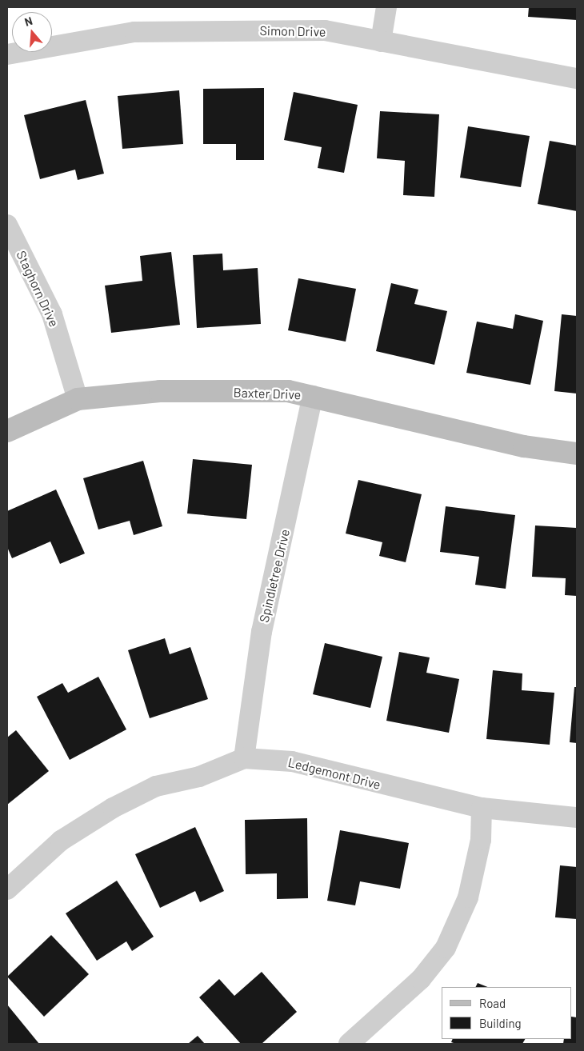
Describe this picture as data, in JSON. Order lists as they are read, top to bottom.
{
  "streets": {
    "street": [
      "Simon Drive",
      "Staghorn Drive",
      "Baxter Drive",
      "Spindletree Drive",
      "Ledgemont Drive"
    ]
  },
  "crossings": [
    ["Staghorn Drive", "Baxter Drive"],
    ["Baxter Drive", "Spindletree Drive"],
    ["Spindletree Drive", "Ledgemont Drive"]
  ],
  "legend": ["Road", "Building"],
  "north": "top"
}
